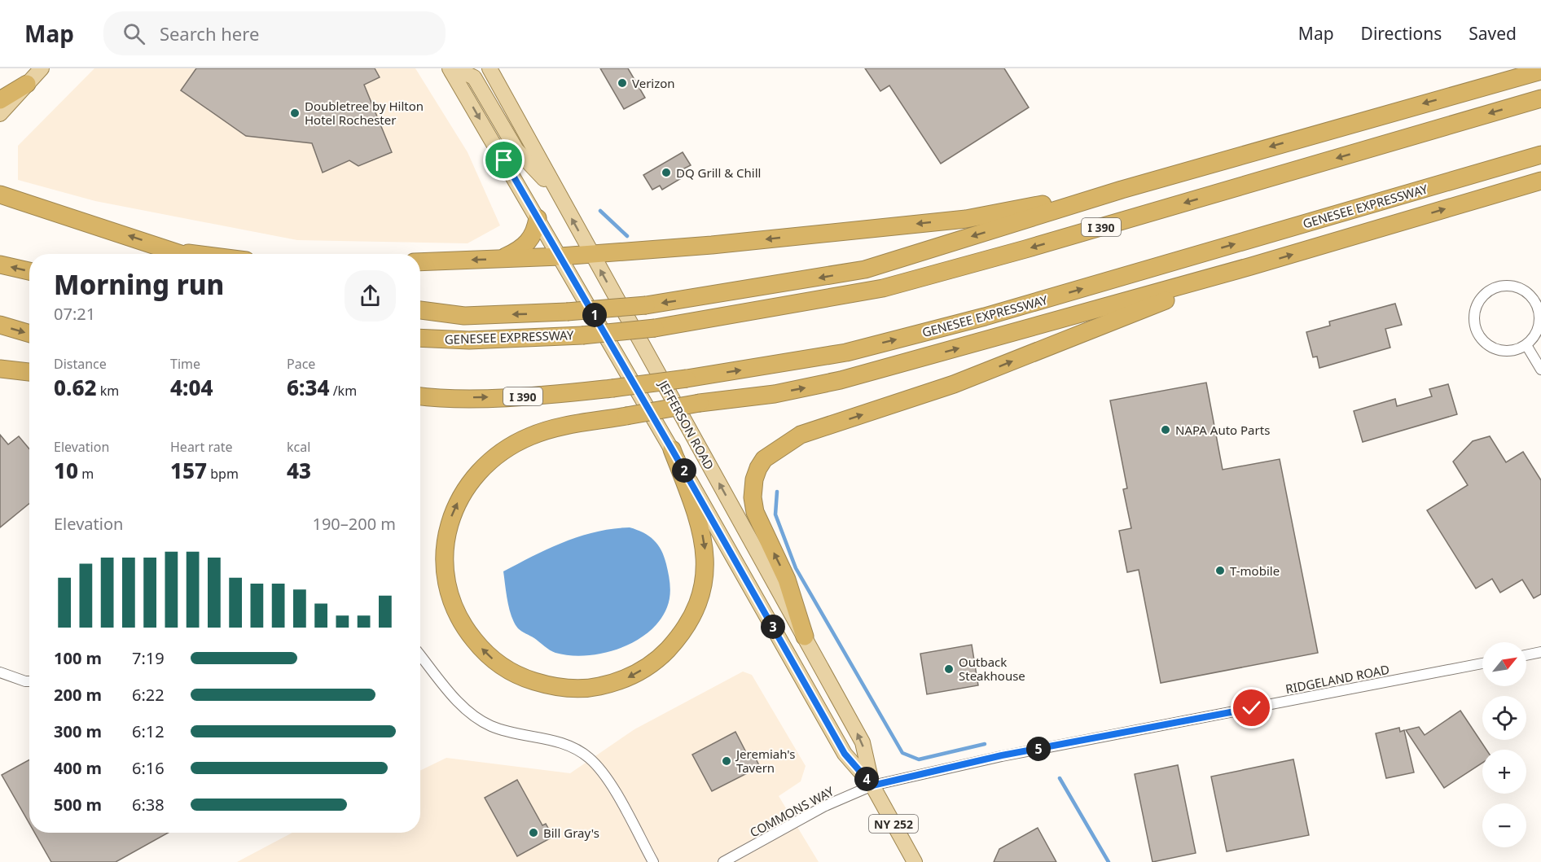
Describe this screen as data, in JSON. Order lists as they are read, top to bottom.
{
  "streets": {
    "highway": ["GENESEE EXPRESSWAY", "I 390"],
    "main road": ["JEFFERSON ROAD", "NY 252"],
    "street": ["RIDGELAND ROAD", "COMMONS WAY"]
  },
  "crossings": [
    ["JEFFERSON ROAD", "RIDGELAND ROAD"],
    ["JEFFERSON ROAD", "COMMONS WAY"],
    ["RIDGELAND ROAD", "COMMONS WAY"]
  ],
  "places": [
    "Verizon",
    "Doubletree by Hilton Hotel Rochester",
    "DQ Grill & Chill",
    "NAPA Auto Parts",
    "T-mobile",
    "Outback Steakhouse",
    "Jeremiah's Tavern",
    "Bill Gray's"
  ],
  "north": "top right",
  "page": {
    "header": "Map",
    "search": "Search here",
    "nav": ["Map", "Directions", "Saved"],
    "heading": ["Morning run", "07:21"],
    "pins": [
      "1",
      "2",
      "3",
      "5",
      "4"
    ],
    "stats": [
      ["Distance", "0.62 km"],
      ["Time", "4:04"],
      ["Pace", "6:34 /km"],
      ["Elevation", "10 m"],
      ["Heart rate", "157 bpm"],
      ["kcal", "43"]
    ],
    "chart": ["Elevation", "190–200 m"],
    "list": [
      {
        "name": "100 m",
        "note": "7:19"
      },
      {
        "name": "200 m",
        "note": "6:22"
      },
      {
        "name": "300 m",
        "note": "6:12"
      },
      {
        "name": "400 m",
        "note": "6:16"
      },
      {
        "name": "500 m",
        "note": "6:38"
      }
    ],
    "map_buttons": ["+", "−"]
  }
}
